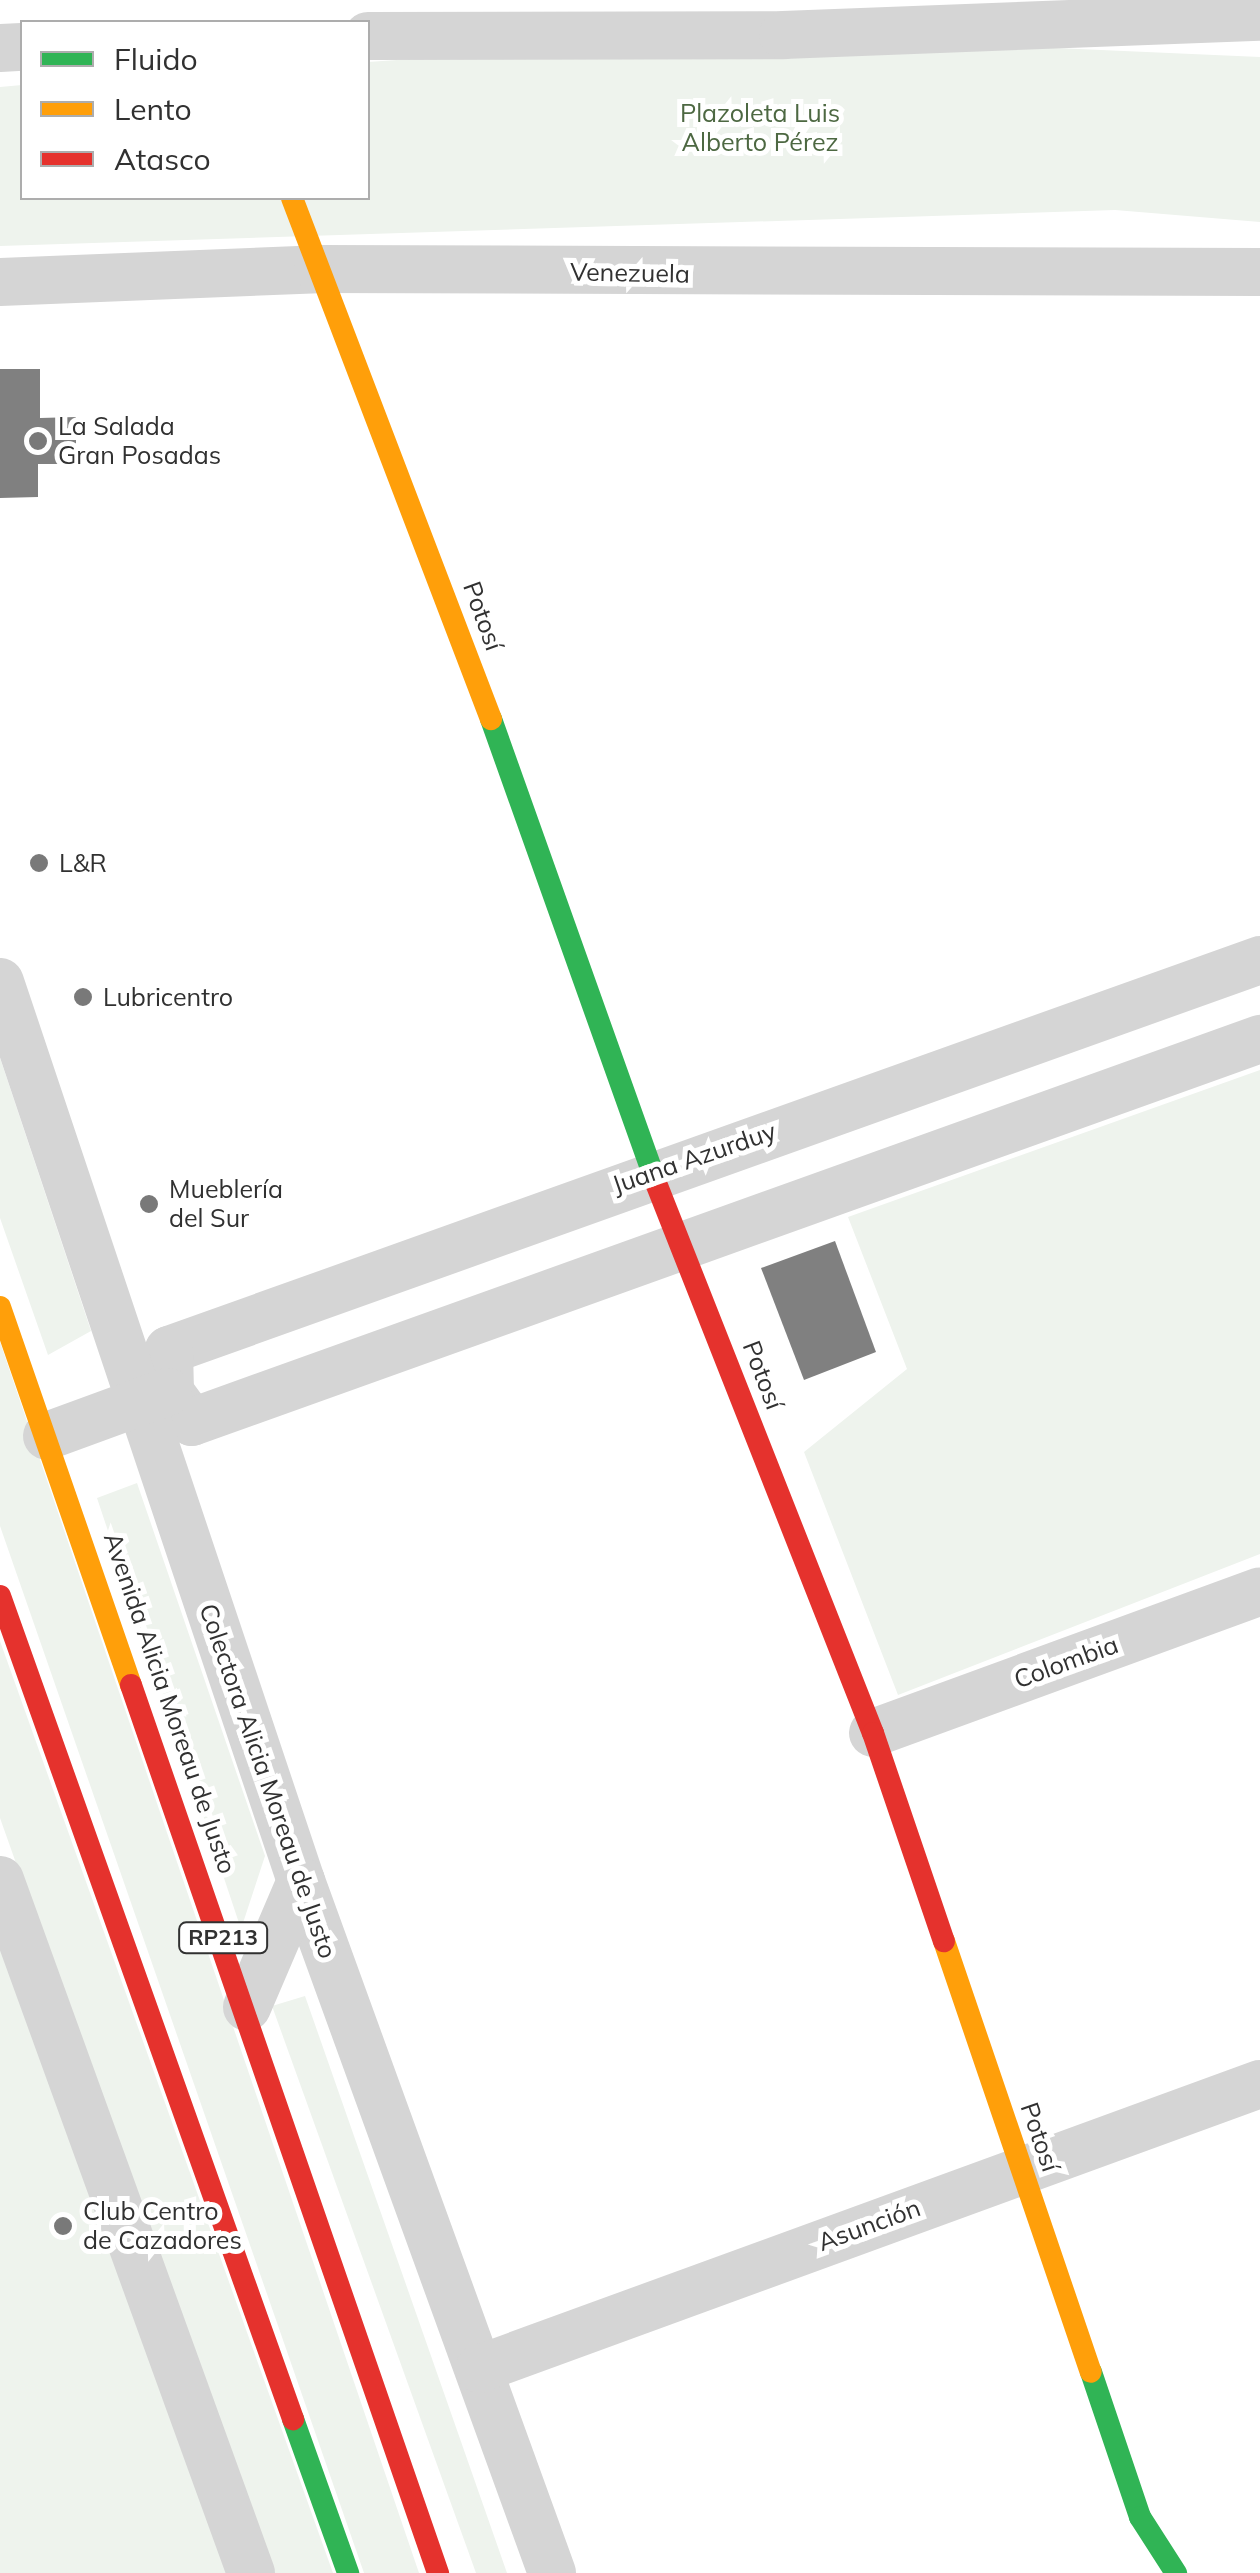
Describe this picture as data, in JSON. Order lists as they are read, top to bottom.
{
  "streets": {
    "street": [
      "Venezuela",
      "Potosí",
      "Juana Azurduy",
      "Colombia",
      "Avenida Alicia Moreau de Justo",
      "Colectora Alicia Moreau de Justo",
      "RP213",
      "Asunción"
    ]
  },
  "crossings": [
    ["Venezuela", "Potosí"],
    ["Potosí", "Juana Azurduy"],
    ["Potosí", "Colombia"],
    ["Potosí", "Asunción"],
    ["Juana Azurduy", "Colectora Alicia Moreau de Justo"],
    ["Colectora Alicia Moreau de Justo", "Asunción"]
  ],
  "parks": ["Plazoleta Luis Alberto Pérez"],
  "places": [
    "La Salada Gran Posadas",
    "L&R",
    "Lubricentro",
    "Mueblería del Sur",
    "Club Centro de Cazadores"
  ],
  "legend": ["Fluido", "Lento", "Atasco"]
}
